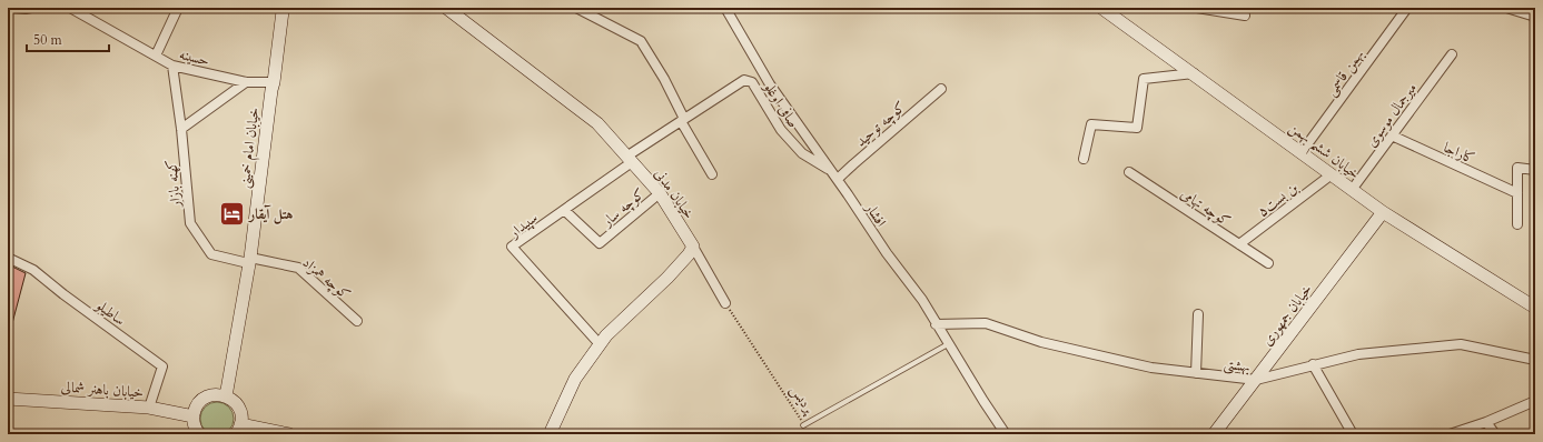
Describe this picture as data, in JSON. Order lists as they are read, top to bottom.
{
  "streets": {
    "street": [
      "حسینه",
      "بهمن قاسمی",
      "صافی اوغلو",
      "میرجمال موسوی",
      "کوچه توحید",
      "خیابان امام خمینی",
      "خیابان ششم بهمن",
      "کاراجا",
      "کهنه بازار",
      "خیابان مدنی",
      "بن بست۵",
      "کوچه سار",
      "کوچه تهامی",
      "افشار",
      "سپیدار",
      "کوچه همزاد",
      "ساطیلو",
      "خیابان جمهوری",
      "بهشتی",
      "خیابان باهنر شمالی"
    ],
    "lane": ["پردیس"]
  },
  "crossings": [
    ["حسینه", "خیابان امام خمینی"],
    ["حسینه", "کهنه بازار"],
    ["بهمن قاسمی", "خیابان ششم بهمن"],
    ["صافی اوغلو", "کوچه توحید"],
    ["صافی اوغلو", "خیابان مدنی"],
    ["صافی اوغلو", "افشار"],
    ["صافی اوغلو", "سپیدار"],
    ["میرجمال موسوی", "خیابان ششم بهمن"],
    ["میرجمال موسوی", "کاراجا"],
    ["کوچه توحید", "افشار"],
    ["خیابان امام خمینی", "کهنه بازار"],
    ["خیابان امام خمینی", "کوچه همزاد"],
    ["خیابان ششم بهمن", "بن بست۵"],
    ["خیابان ششم بهمن", "خیابان جمهوری"],
    ["کهنه بازار", "کوچه همزاد"],
    ["خیابان مدنی", "کوچه سار"],
    ["خیابان مدنی", "سپیدار"],
    ["بن بست۵", "کوچه تهامی"],
    ["کوچه سار", "سپیدار"],
    ["افشار", "بهشتی"],
    ["افشار", "پردیس"],
    ["ساطیلو", "خیابان باهنر شمالی"],
    ["خیابان جمهوری", "بهشتی"]
  ],
  "places": {
    "hotel": ["هتل آیقار"]
  },
  "scale_bar": "50 m"
}
